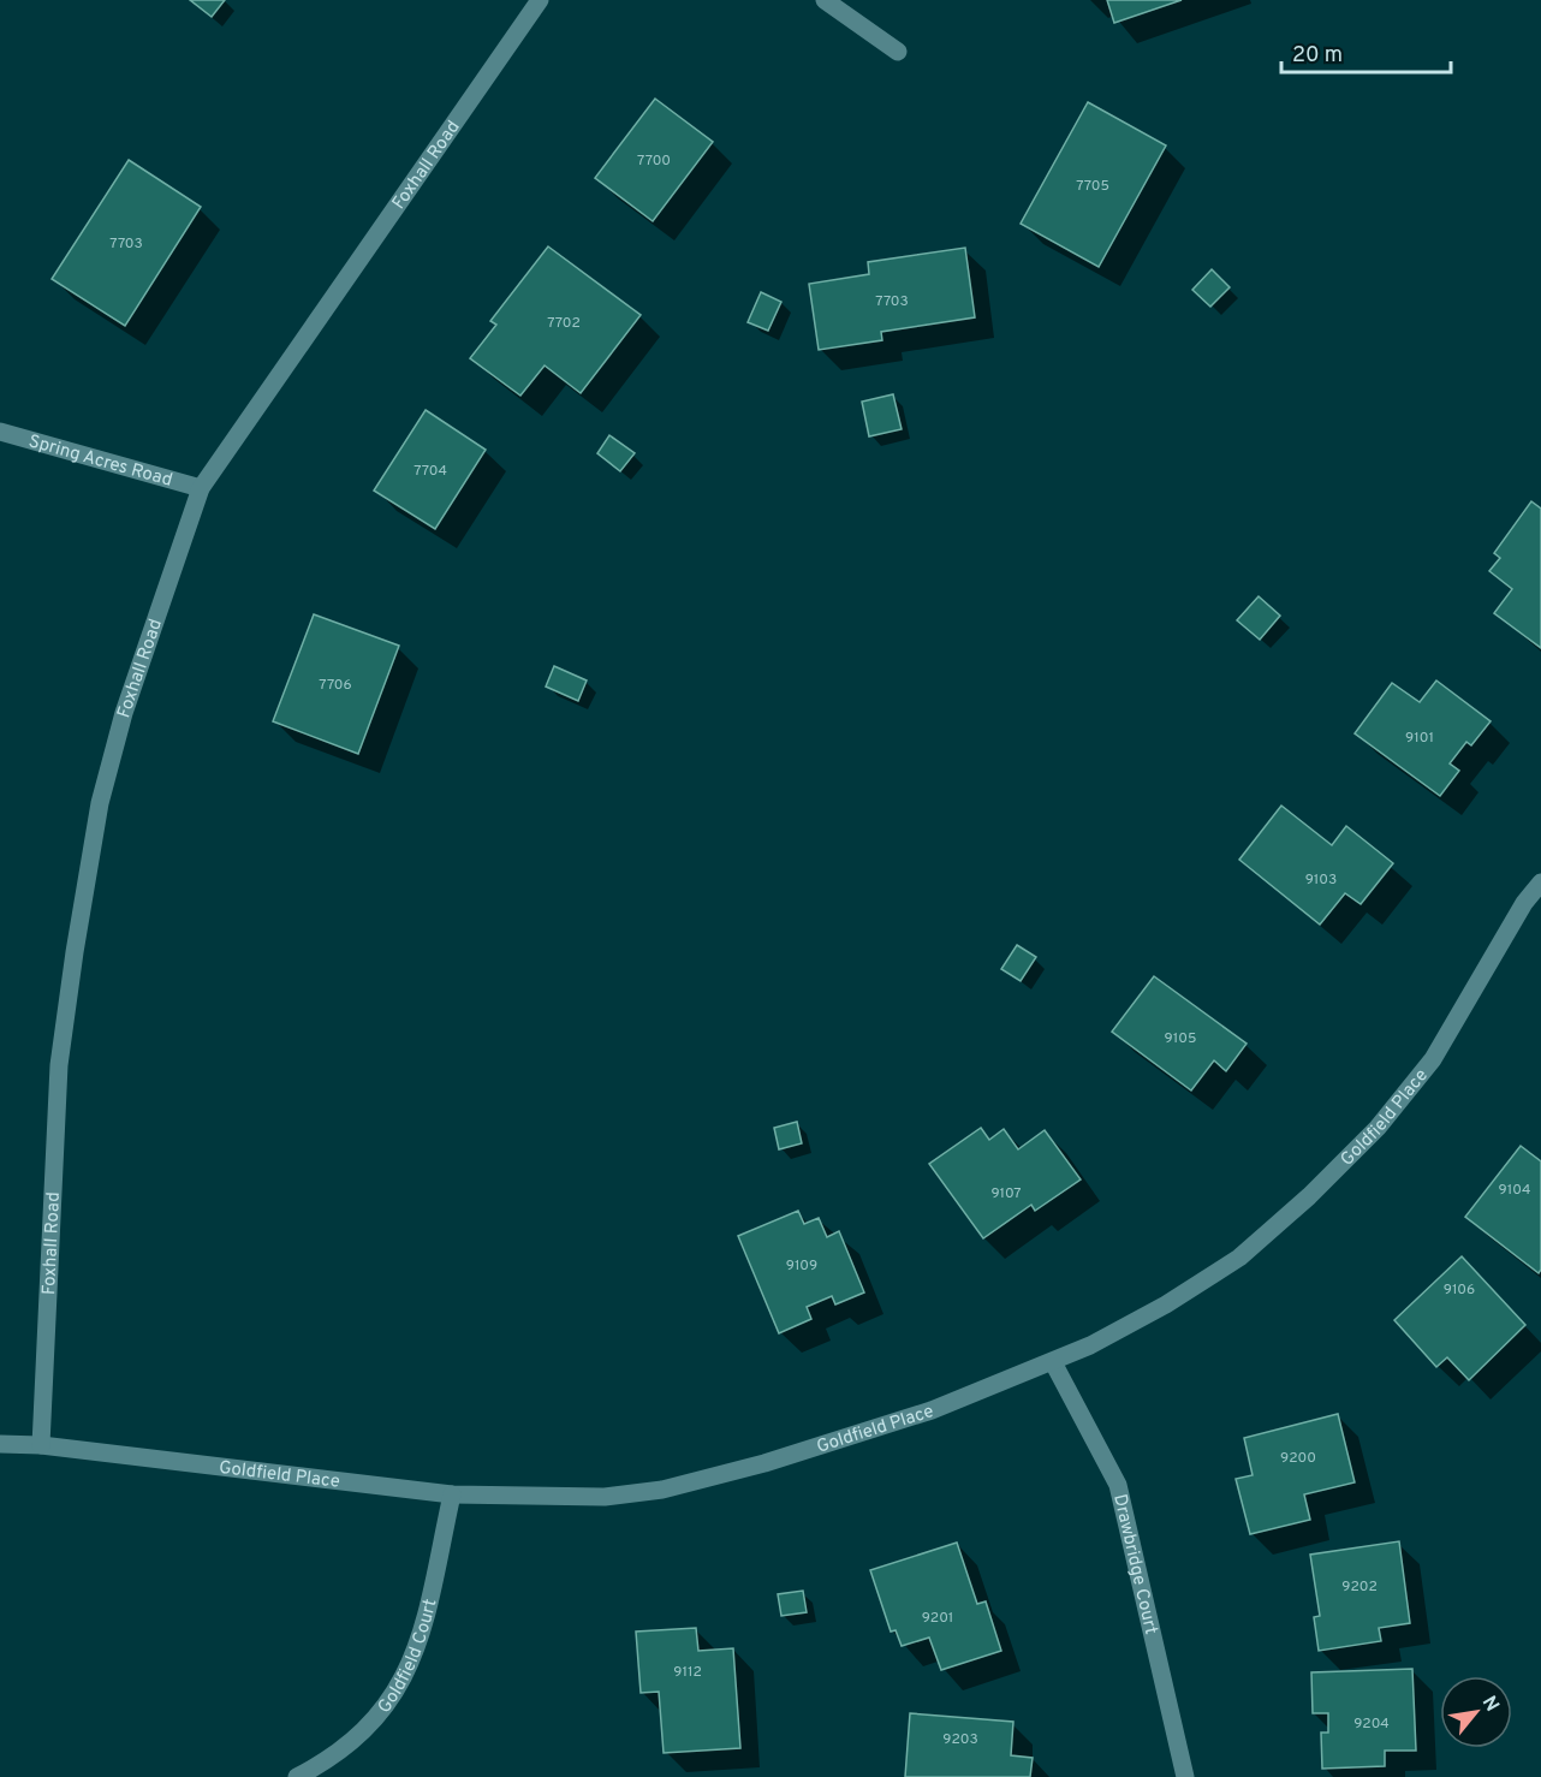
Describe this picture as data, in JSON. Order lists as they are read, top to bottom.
{
  "streets": {
    "street": [
      "Foxhall Road",
      "Spring Acres Road",
      "Goldfield Place",
      "Drawbridge Court",
      "Goldfield Court"
    ]
  },
  "crossings": [
    ["Foxhall Road", "Spring Acres Road"],
    ["Foxhall Road", "Goldfield Place"],
    ["Goldfield Place", "Drawbridge Court"],
    ["Goldfield Place", "Goldfield Court"]
  ],
  "house_numbers": [
    "7700",
    "7705",
    "7703",
    "7703",
    "7702",
    "7704",
    "7706",
    "9101",
    "9103",
    "9105",
    "9104",
    "9107",
    "9109",
    "9106",
    "9200",
    "9202",
    "9201",
    "9112",
    "9204",
    "9203"
  ],
  "scale_bar": "20 m",
  "north": "top right"
}
